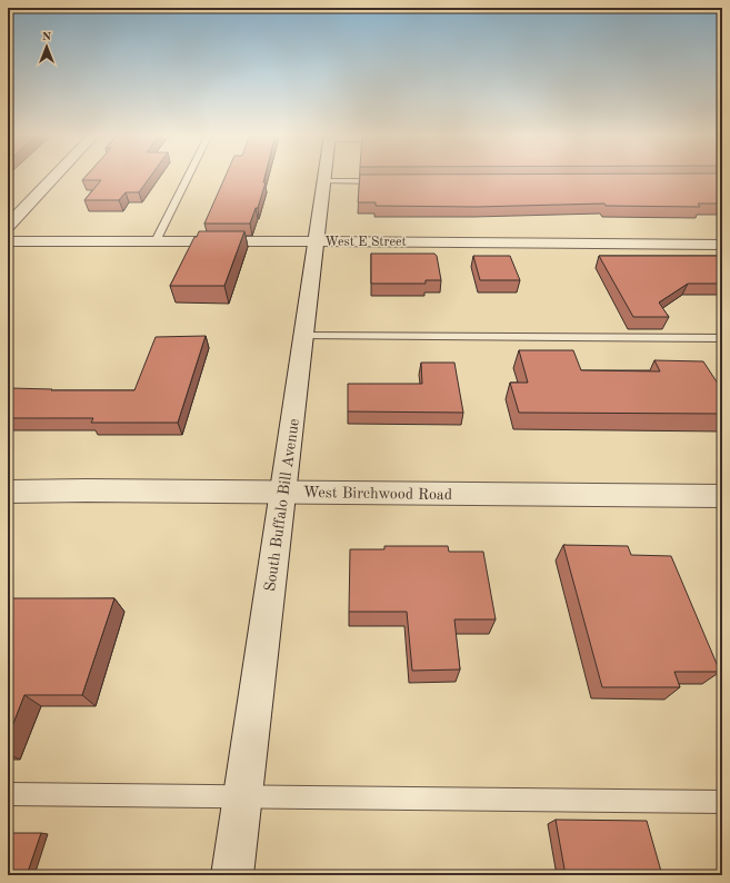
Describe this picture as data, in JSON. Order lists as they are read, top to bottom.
{
  "streets": {
    "street": ["West E Street", "West Birchwood Road", "South Buffalo Bill Avenue"]
  },
  "crossings": [
    ["West E Street", "South Buffalo Bill Avenue"],
    ["West Birchwood Road", "South Buffalo Bill Avenue"]
  ],
  "north": "top"
}
